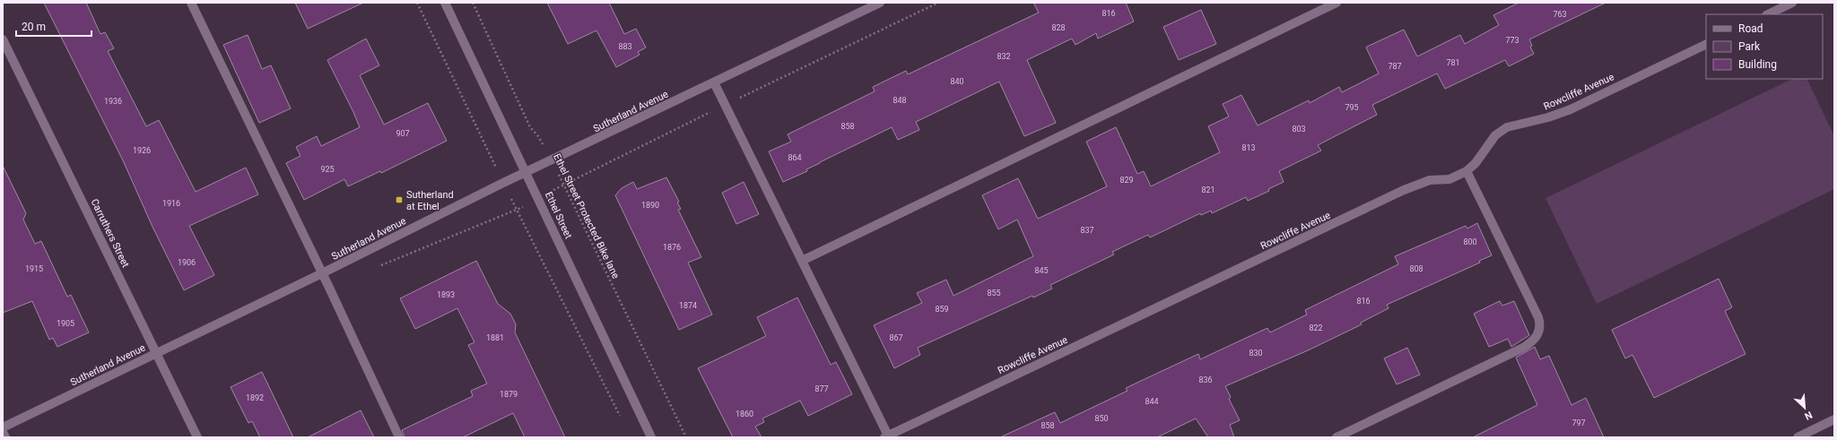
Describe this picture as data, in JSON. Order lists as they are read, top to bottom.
{
  "streets": {
    "street": [
      "Rowcliffe Avenue",
      "Sutherland Avenue",
      "Ethel Street",
      "Carruthers Street"
    ],
    "path": ["Ethel Street Protected Bike lane"]
  },
  "crossings": [
    ["Sutherland Avenue", "Ethel Street"],
    ["Sutherland Avenue", "Ethel Street Protected Bike lane"],
    ["Sutherland Avenue", "Carruthers Street"]
  ],
  "places": {
    "transit": ["Sutherland at Ethel"]
  },
  "house_numbers": [
    "816",
    "763",
    "828",
    "773",
    "883",
    "832",
    "781",
    "787",
    "840",
    "848",
    "1936",
    "795",
    "858",
    "803",
    "907",
    "813",
    "1926",
    "864",
    "925",
    "829",
    "821",
    "1916",
    "1890",
    "837",
    "800",
    "1876",
    "1906",
    "1915",
    "808",
    "845",
    "855",
    "1893",
    "816",
    "1874",
    "859",
    "1905",
    "822",
    "1881",
    "867",
    "830",
    "836",
    "877",
    "1879",
    "1892",
    "844",
    "1860",
    "850",
    "797",
    "858"
  ],
  "legend": ["Road", "Park", "Building"],
  "scale_bar": "20 m",
  "north": "bottom right"
}
